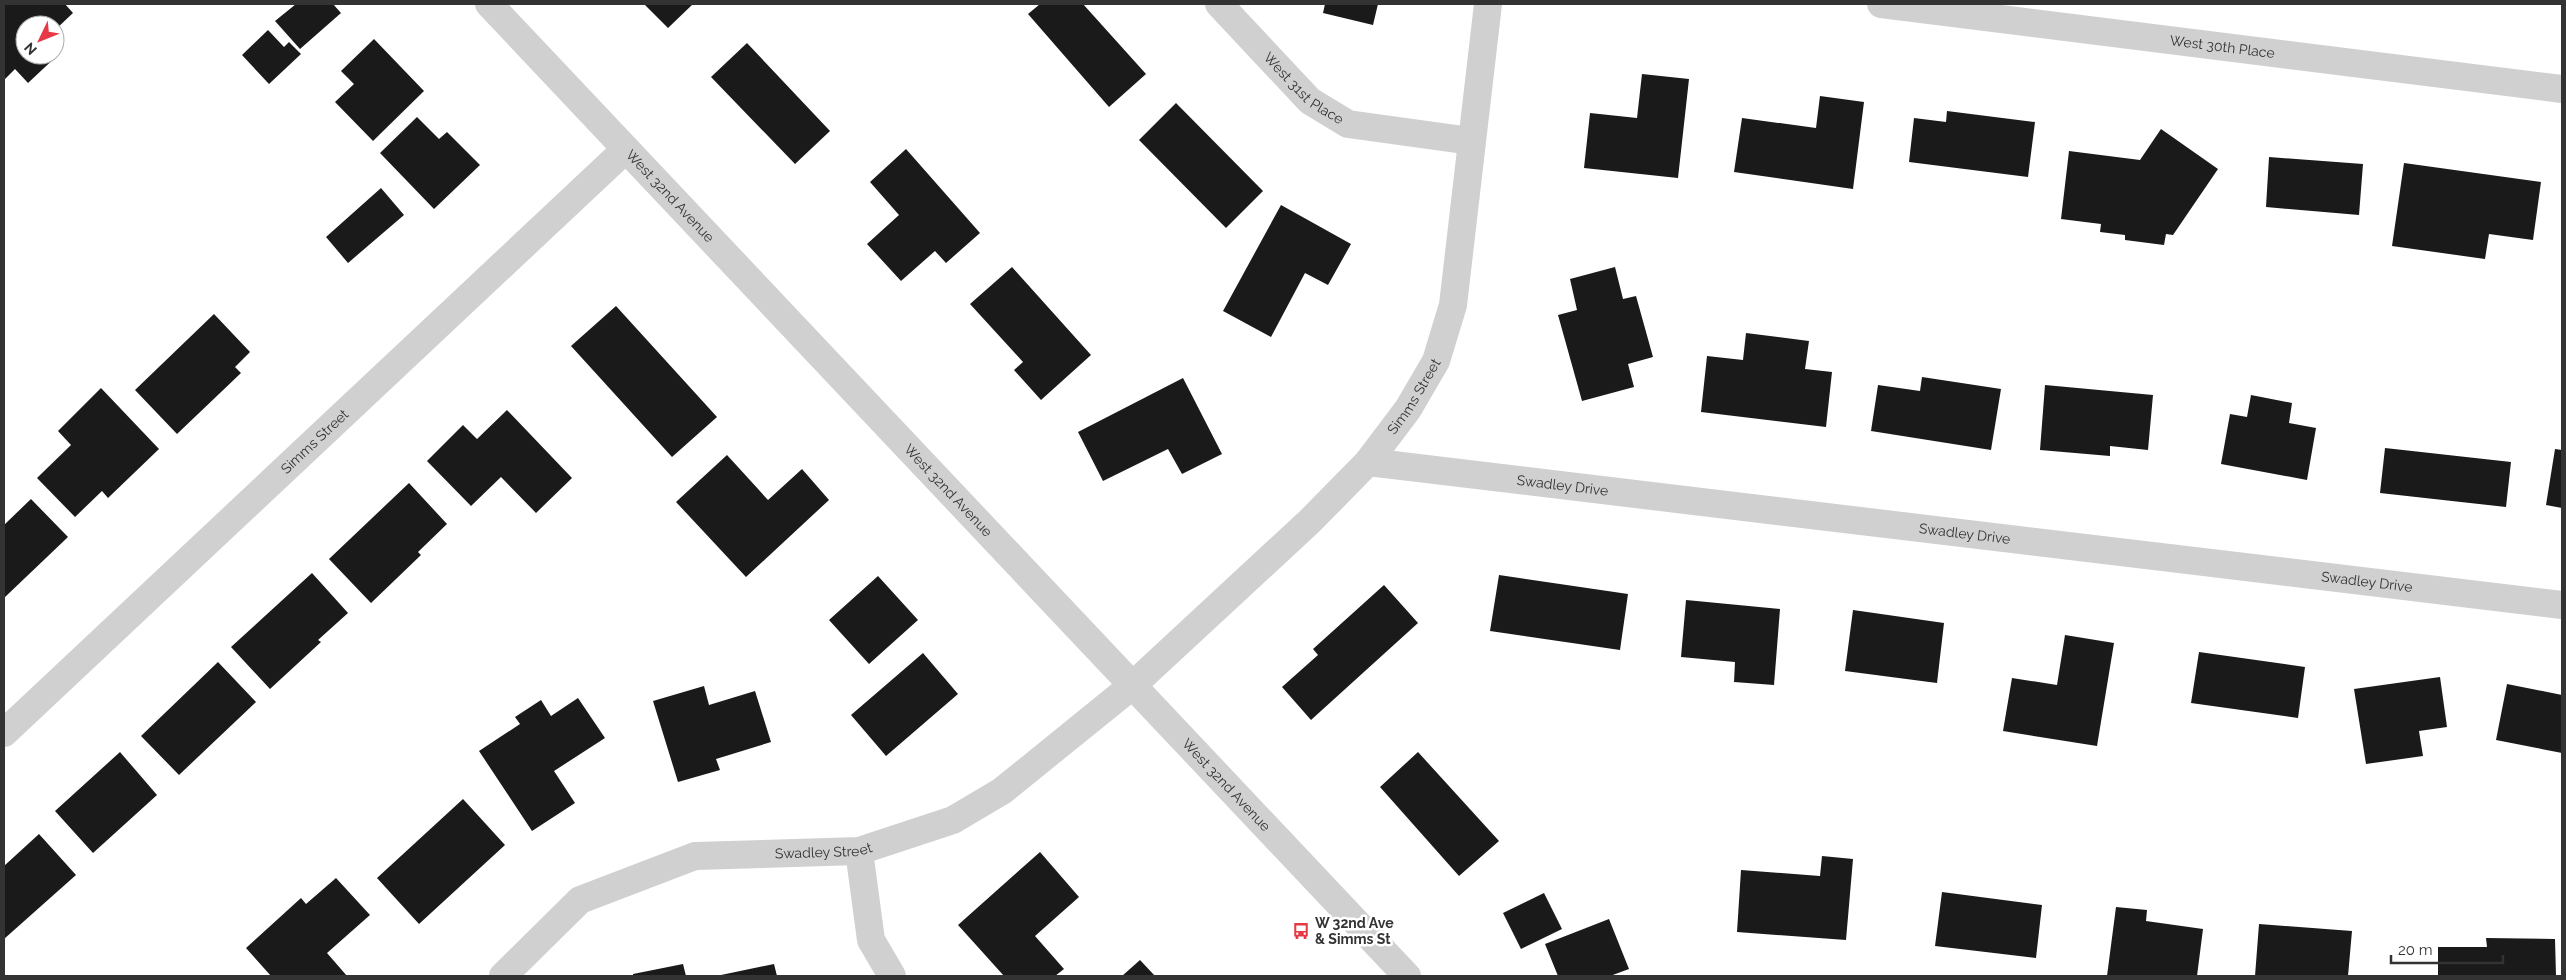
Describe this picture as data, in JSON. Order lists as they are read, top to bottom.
{
  "streets": {
    "street": [
      "West 30th Place",
      "West 31st Place",
      "West 32nd Avenue",
      "Simms Street",
      "Swadley Drive",
      "Swadley Street"
    ]
  },
  "crossings": [
    ["West 31st Place", "Simms Street"],
    ["West 32nd Avenue", "Simms Street"],
    ["West 32nd Avenue", "Swadley Street"],
    ["Simms Street", "Swadley Drive"],
    ["Simms Street", "Swadley Street"]
  ],
  "places": {
    "bus stop": ["W 32nd Ave & Simms St"]
  },
  "scale_bar": "20 m",
  "north": "bottom left"
}
